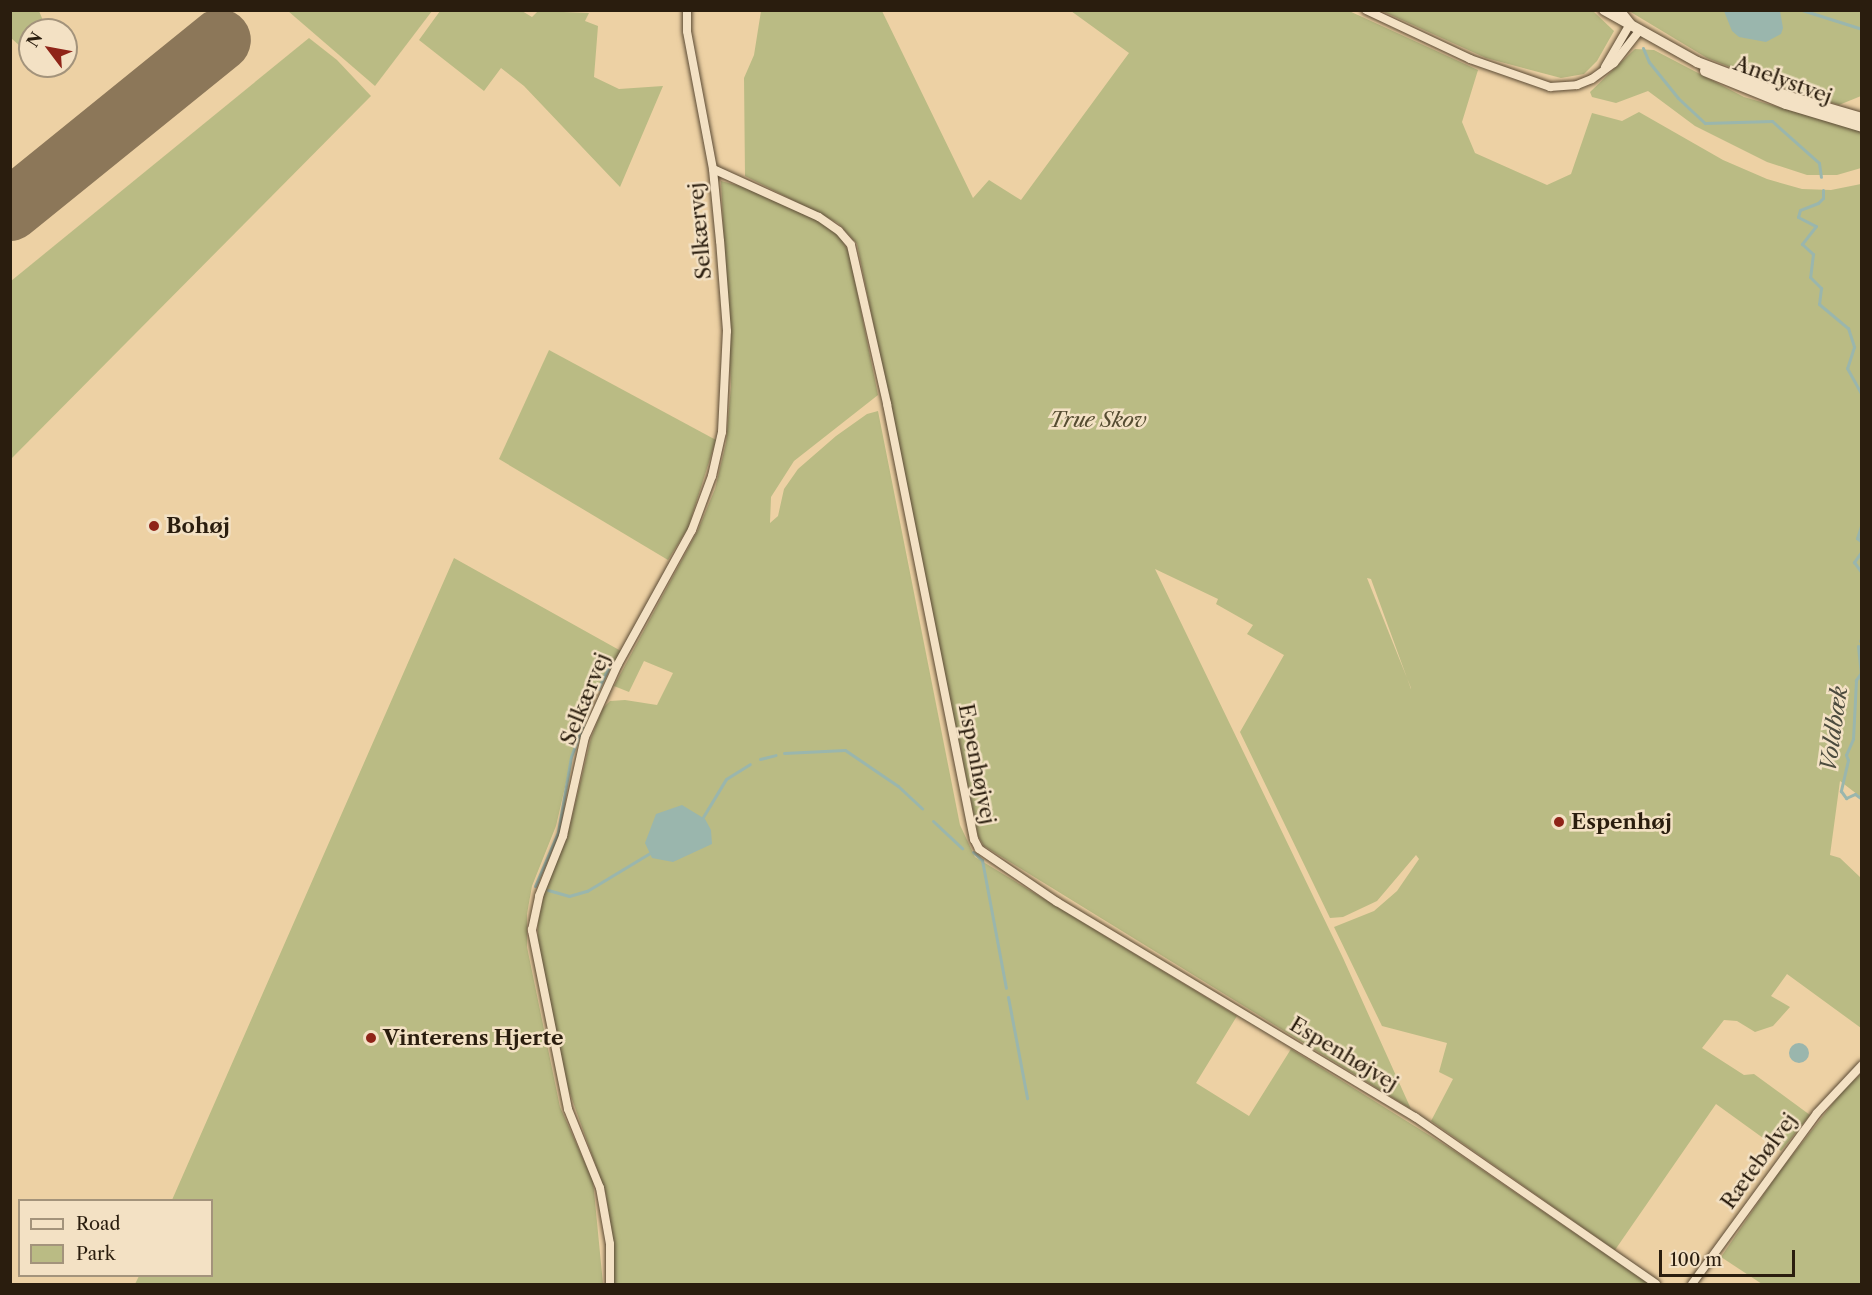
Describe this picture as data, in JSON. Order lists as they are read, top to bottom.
{
  "streets": {
    "street": [
      "Anelystvej",
      "Selkærvej",
      "Espenhøjvej",
      "Rætebølvej"
    ]
  },
  "crossings": [
    ["Selkærvej", "Espenhøjvej"]
  ],
  "water": ["Voldbæk"],
  "parks": ["True Skov"],
  "places": ["Bohøj", "Espenhøj", "Vinterens Hjerte"],
  "legend": ["Road", "Park"],
  "scale_bar": "100 m",
  "north": "top left"
}
